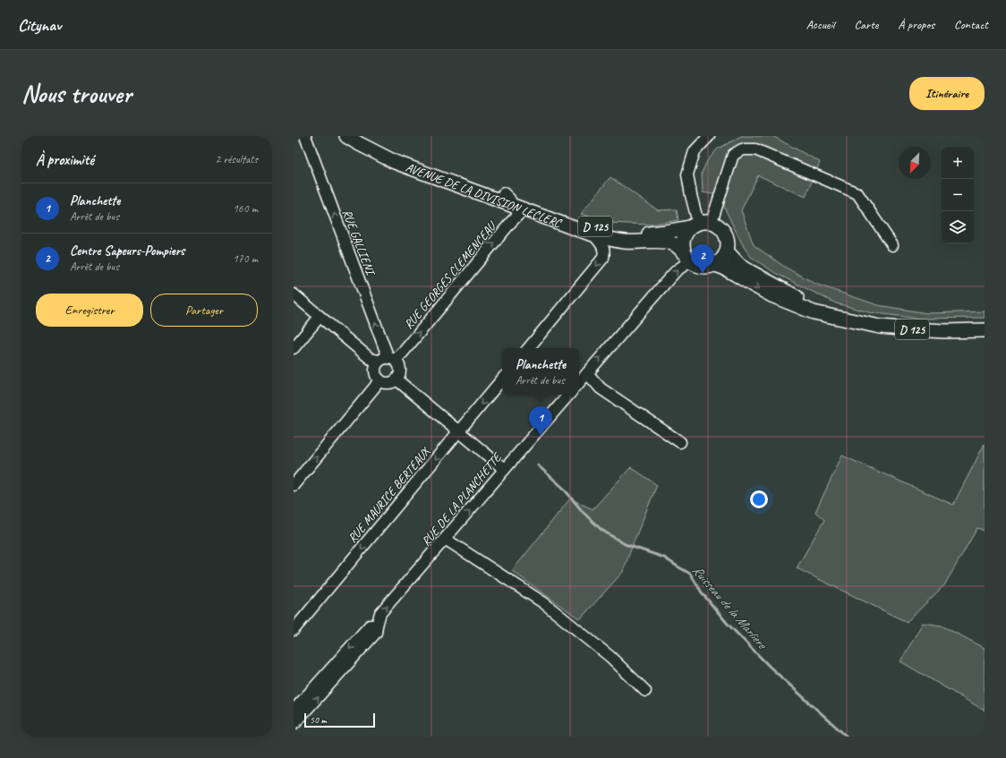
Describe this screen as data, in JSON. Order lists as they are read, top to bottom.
{
  "streets": {
    "main road": ["AVENUE DE LA DIVISION LECLERC", "D 125"],
    "street": [
      "RUE GALLIENI",
      "RUE GEORGES CLEMENCEAU",
      "RUE MAURICE BERTEAUX",
      "RUE DE LA PLANCHETTE"
    ]
  },
  "crossings": [
    ["AVENUE DE LA DIVISION LECLERC", "D 125"],
    ["AVENUE DE LA DIVISION LECLERC", "RUE GEORGES CLEMENCEAU"],
    ["RUE GALLIENI", "RUE GEORGES CLEMENCEAU"]
  ],
  "one_way": ["RUE GALLIENI", "RUE GEORGES CLEMENCEAU"],
  "water": ["Ruisseau de la Marliere"],
  "scale_bar": "50 m",
  "north": "bottom left",
  "page": {
    "header": "Citynav",
    "nav": [
      "Accueil",
      "Carte",
      "À propos",
      "Contact"
    ],
    "buttons": [
      "Itinéraire",
      ["Enregistrer", "Partager"]
    ],
    "title": "Nous trouver",
    "heading": ["À proximité", "2 résultats"],
    "map_buttons": ["+", "−"],
    "list": [
      {
        "mark": "1",
        "name": "Planchette",
        "note": "Arrêt de bus",
        "value": "160 m"
      },
      {
        "mark": "2",
        "name": "Centre Sapeurs-Pompiers",
        "note": "Arrêt de bus",
        "value": "170 m"
      }
    ],
    "pins": ["2", "1"],
    "popup": ["Planchette", "Arrêt de bus"],
    "scale": "50 m"
  }
}
